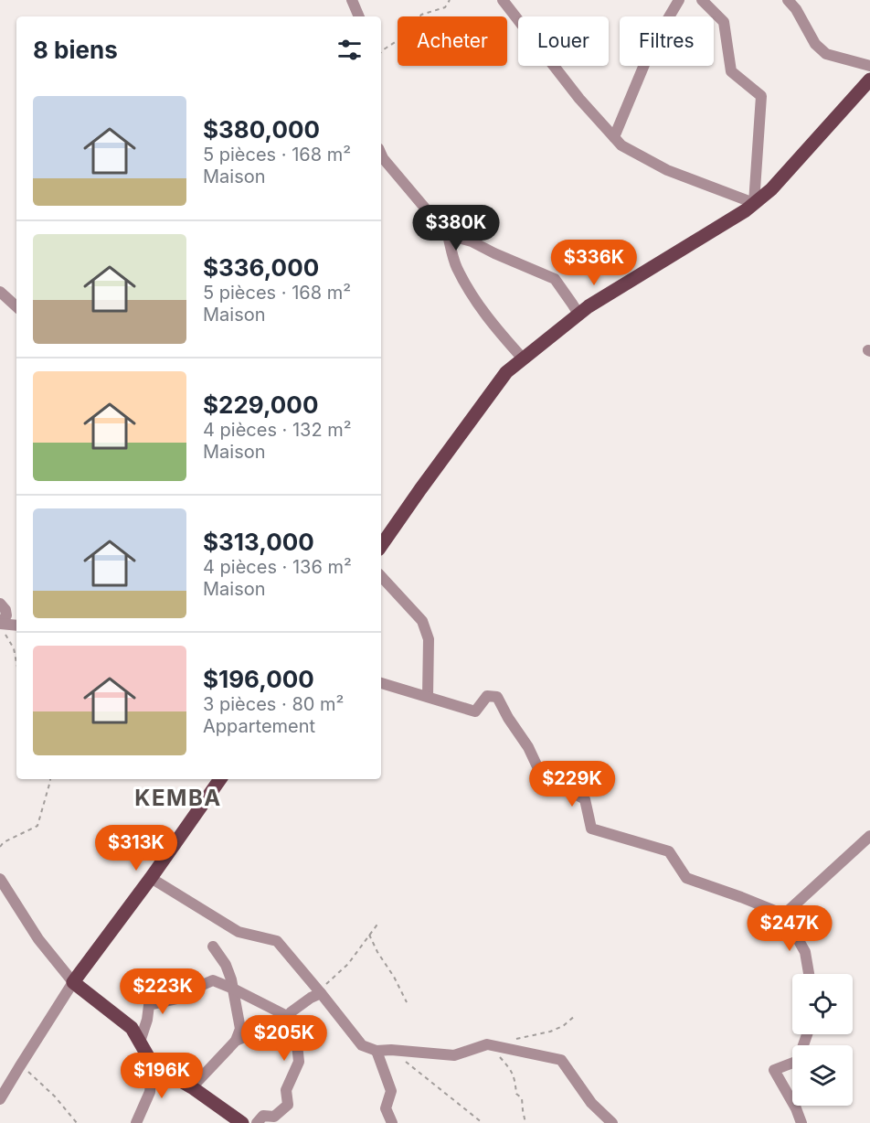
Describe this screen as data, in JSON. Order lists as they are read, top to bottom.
{
  "districts": ["KEMBA"],
  "page": {
    "chip": ["Acheter", "Louer", "Filtres"],
    "heading": "8 biens",
    "list": [
      {
        "name": "$380,000",
        "note": "5 pièces · 168 m² · Maison"
      },
      {
        "name": "$336,000",
        "note": "5 pièces · 168 m² · Maison"
      },
      {
        "name": "$229,000",
        "note": "4 pièces · 132 m² · Maison"
      },
      {
        "name": "$313,000",
        "note": "4 pièces · 136 m² · Maison"
      },
      {
        "name": "$196,000",
        "note": "3 pièces · 80 m² · Appartement"
      }
    ],
    "price": [
      "$380K",
      "$336K",
      "$229K",
      "$313K",
      "$247K",
      "$223K",
      "$205K",
      "$196K"
    ]
  }
}
